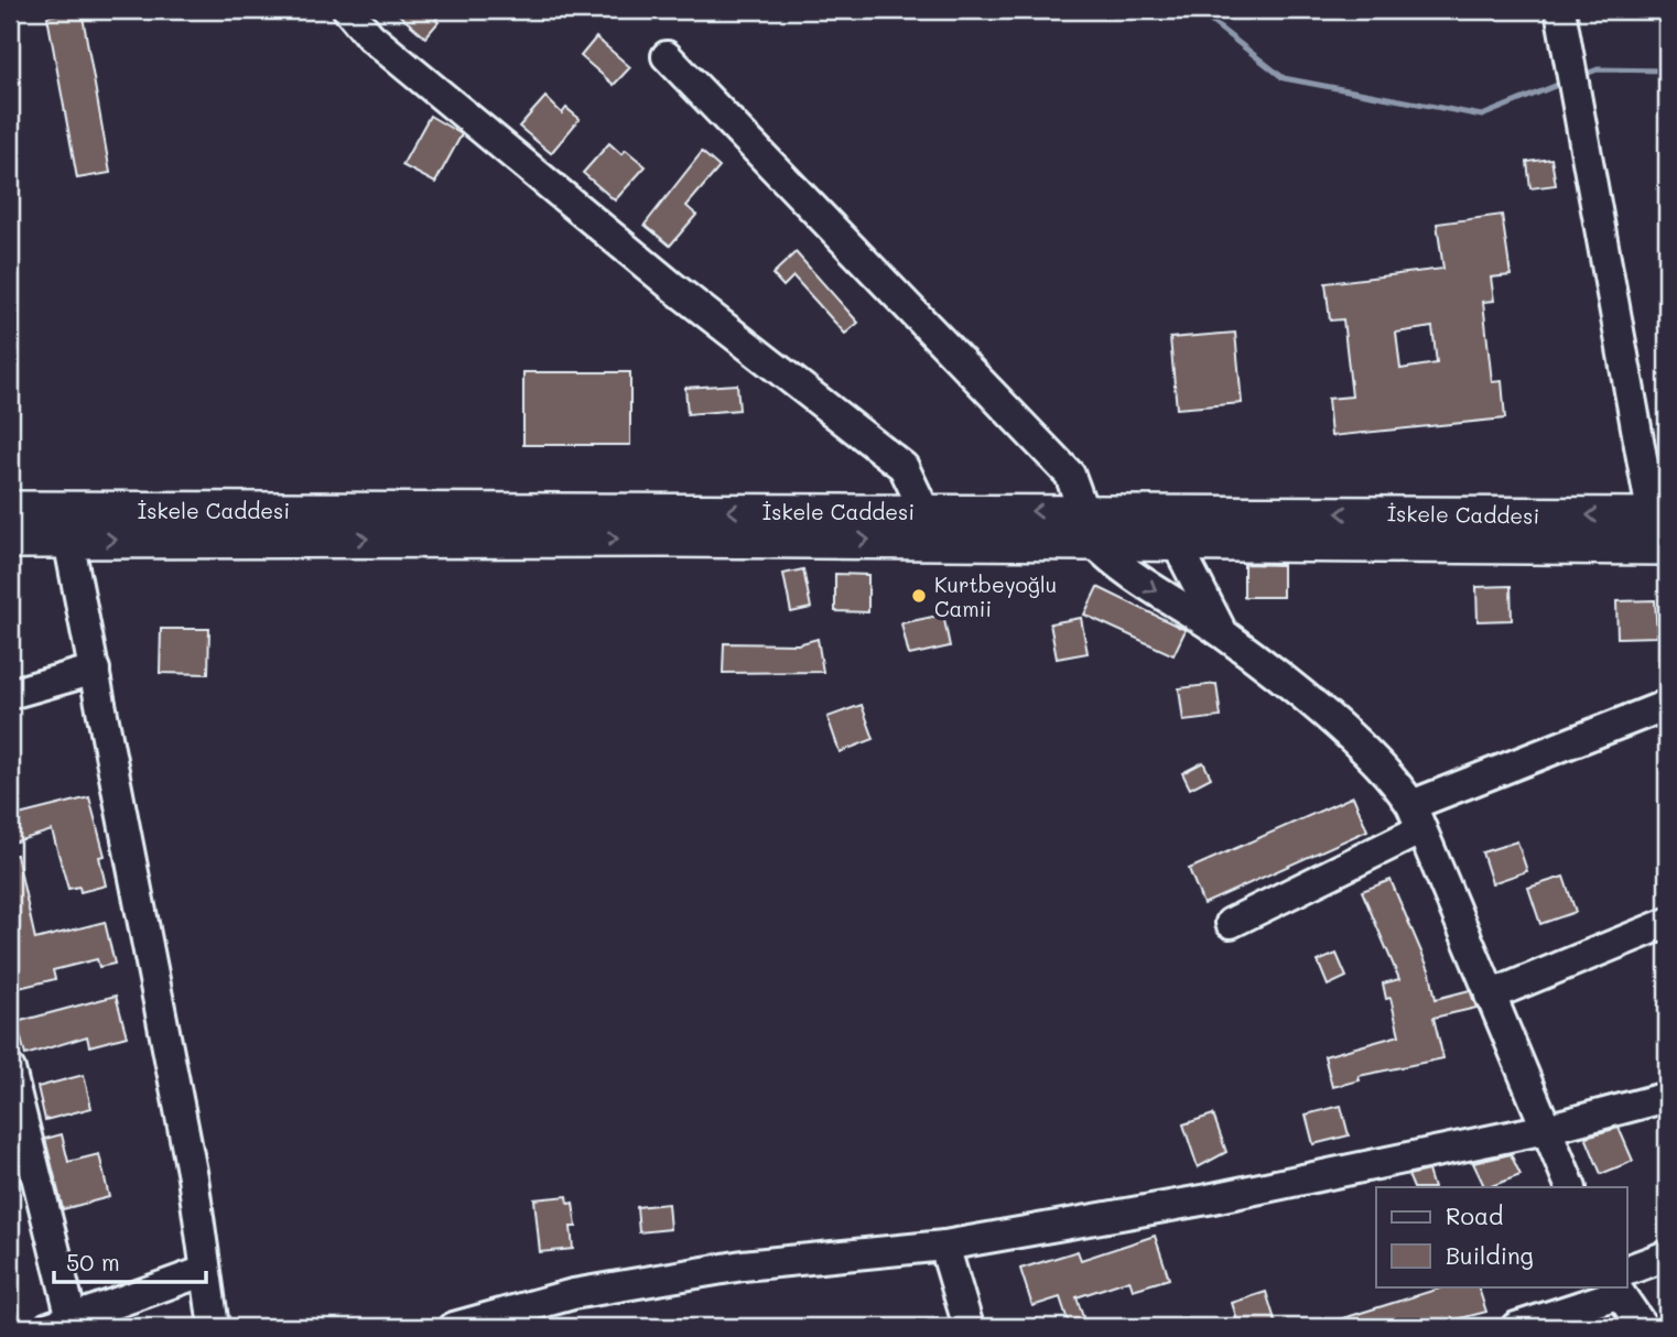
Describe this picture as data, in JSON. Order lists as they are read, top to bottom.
{
  "streets": {
    "main road": ["İskele Caddesi"]
  },
  "places": ["Kurtbeyoğlu Camii"],
  "legend": ["Road", "Building"],
  "scale_bar": "50 m"
}
